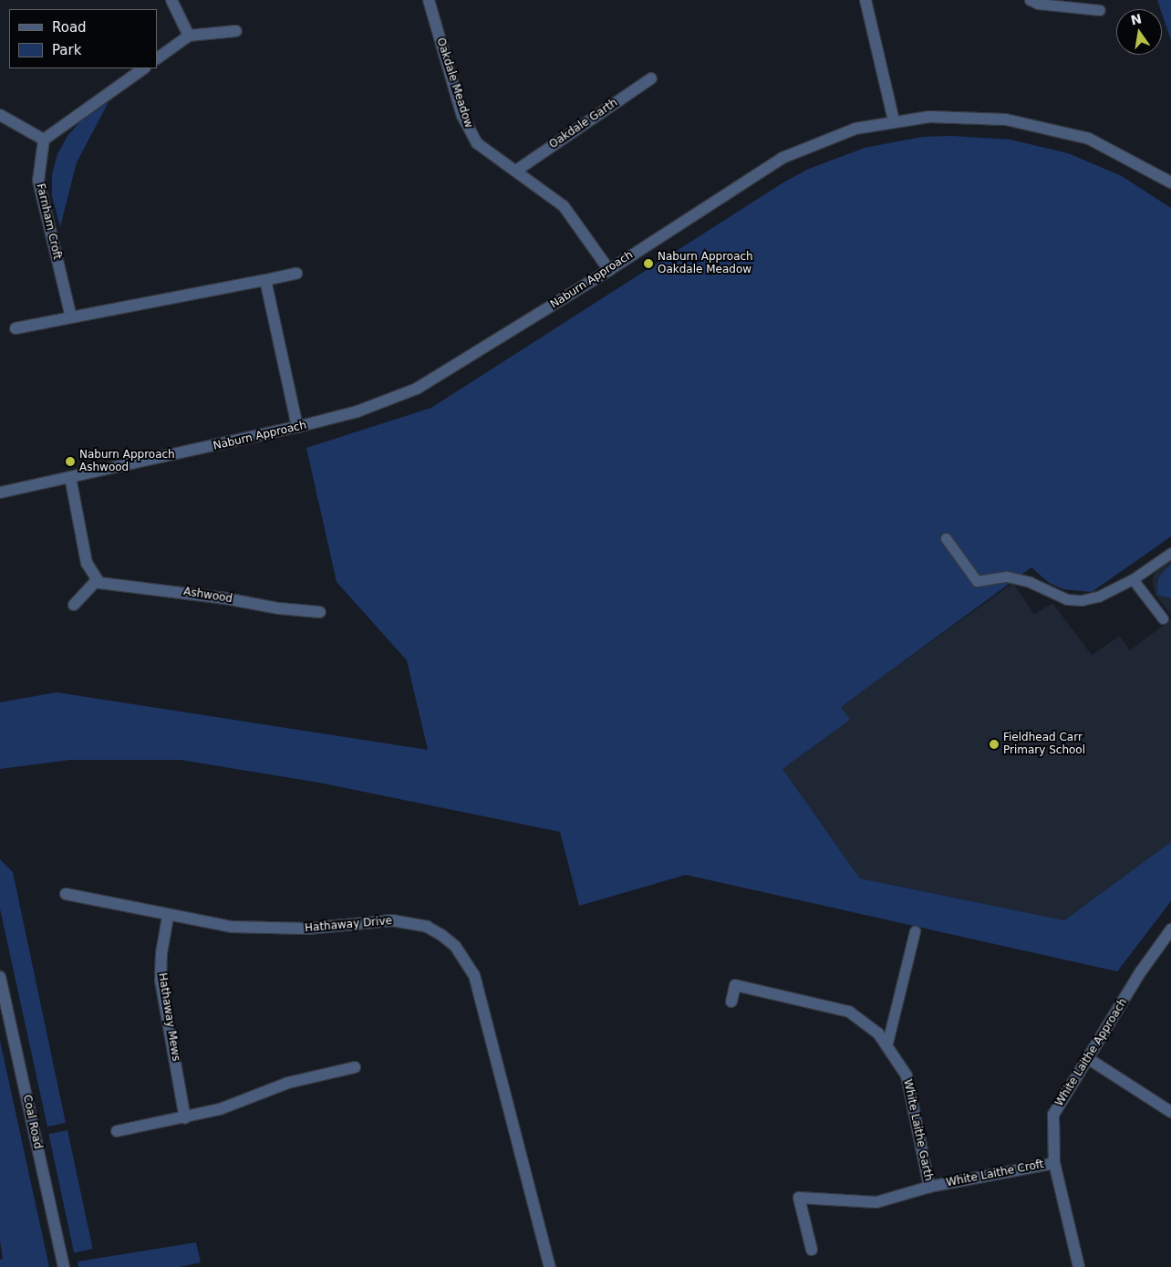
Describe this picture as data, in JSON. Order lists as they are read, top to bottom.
{
  "streets": {
    "street": [
      "Oakdale Meadow",
      "Oakdale Garth",
      "Farnham Croft",
      "Naburn Approach",
      "Ashwood",
      "Hathaway Drive",
      "Hathaway Mews",
      "White Laithe Approach",
      "Coal Road",
      "White Laithe Garth",
      "White Laithe Croft"
    ]
  },
  "crossings": [
    ["Oakdale Meadow", "Oakdale Garth"],
    ["Oakdale Meadow", "Naburn Approach"],
    ["Hathaway Drive", "Hathaway Mews"],
    ["White Laithe Approach", "White Laithe Croft"],
    ["White Laithe Garth", "White Laithe Croft"]
  ],
  "places": ["Naburn Approach Oakdale Meadow", "Naburn Approach Ashwood", "Fieldhead Carr Primary School"],
  "legend": ["Road", "Park"],
  "north": "top"
}
